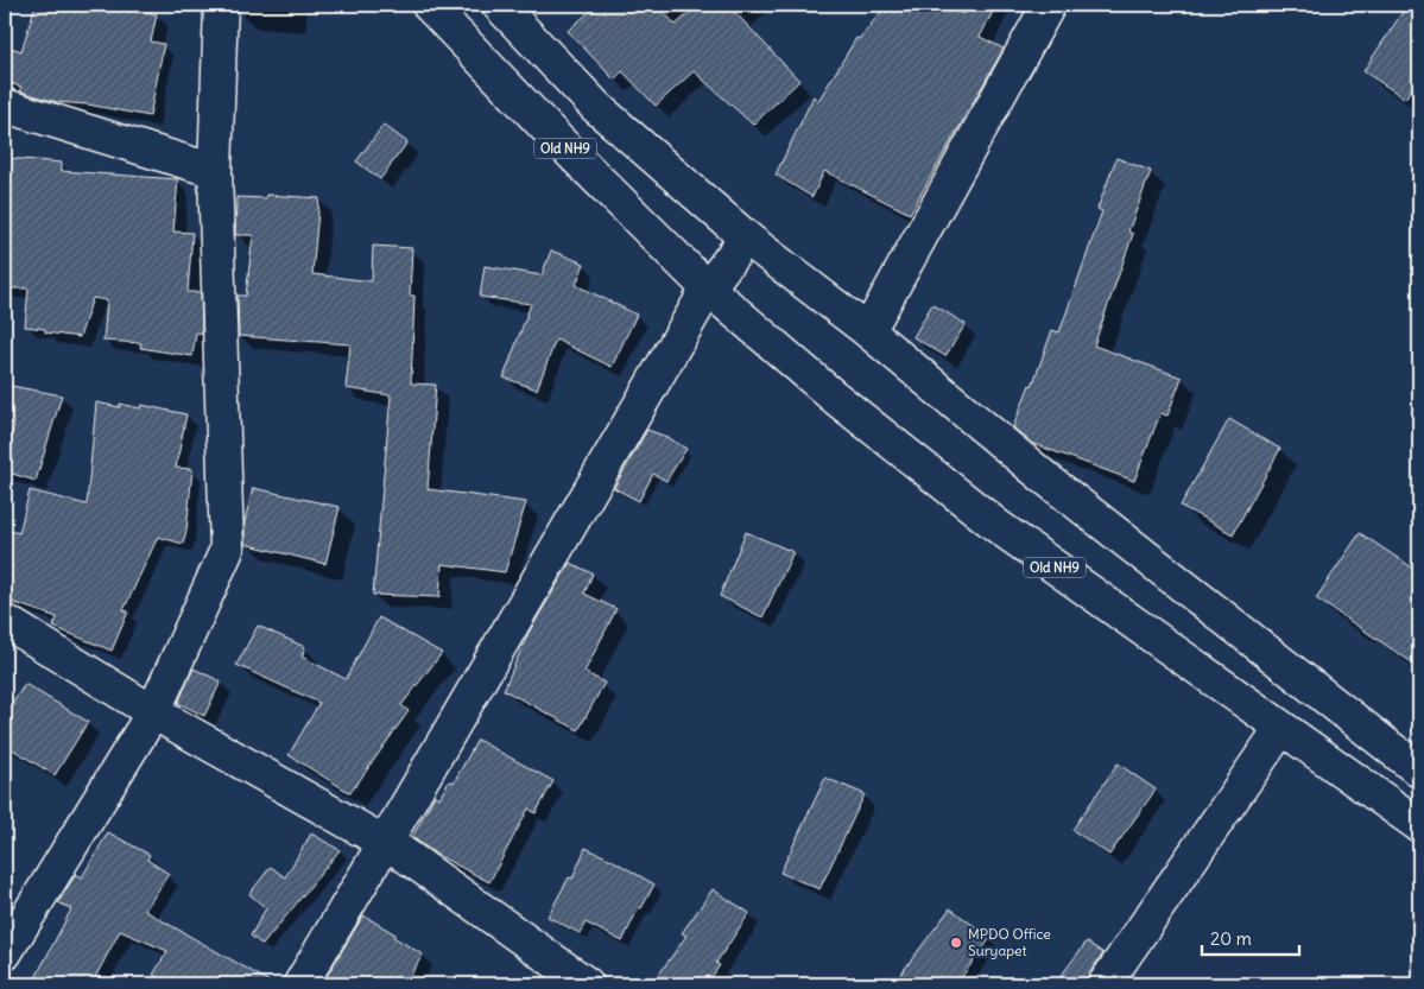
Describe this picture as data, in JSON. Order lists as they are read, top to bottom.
{
  "streets": {
    "street": ["Old NH9"]
  },
  "places": ["MPDO Office Suryapet"],
  "scale_bar": "20 m"
}
